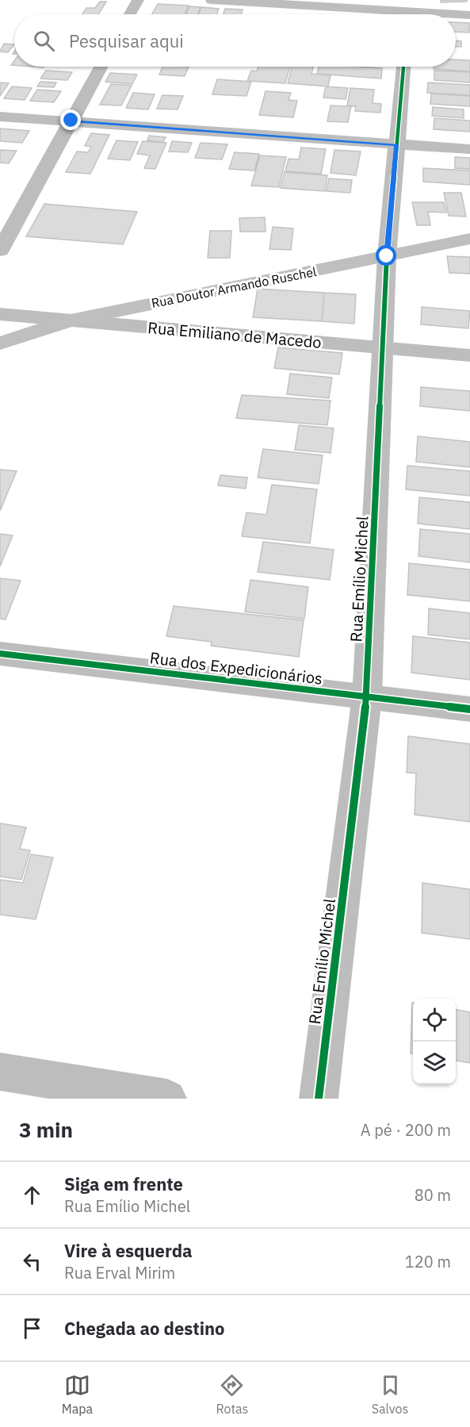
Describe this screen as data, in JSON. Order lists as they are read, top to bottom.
{
  "streets": {
    "main road": ["Rua Doutor Armando Ruschel"],
    "street": ["Rua Emiliano de Macedo", "Rua Emílio Michel", "Rua dos Expedicionários"]
  },
  "crossings": [
    ["Rua Doutor Armando Ruschel", "Rua Emiliano de Macedo"],
    ["Rua Doutor Armando Ruschel", "Rua Emílio Michel"],
    ["Rua Emiliano de Macedo", "Rua Emílio Michel"],
    ["Rua Emílio Michel", "Rua dos Expedicionários"]
  ],
  "page": {
    "search": "Pesquisar aqui",
    "heading": ["3 min", "A pé · 200 m"],
    "list": [
      ["Siga em frente", "Rua Emílio Michel", "80 m"],
      ["Vire à esquerda", "Rua Erval Mirim", "120 m"],
      "Chegada ao destino"
    ],
    "nav": ["Mapa", "Rotas", "Salvos"]
  }
}
